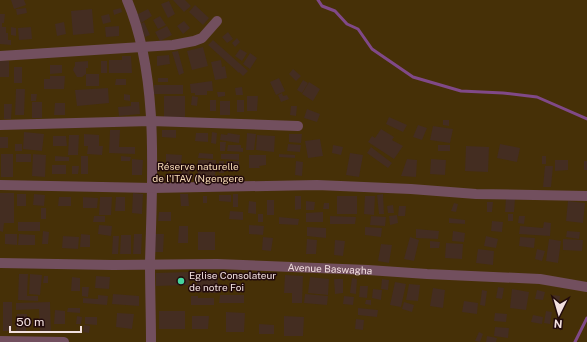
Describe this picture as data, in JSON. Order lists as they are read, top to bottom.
{
  "streets": {
    "street": ["Avenue Baswagha"]
  },
  "parks": ["Réserve naturelle de l'ITAV (Ngengere"],
  "places": ["Eglise Consolateur de notre Foi"],
  "scale_bar": "50 m",
  "north": "bottom"
}
